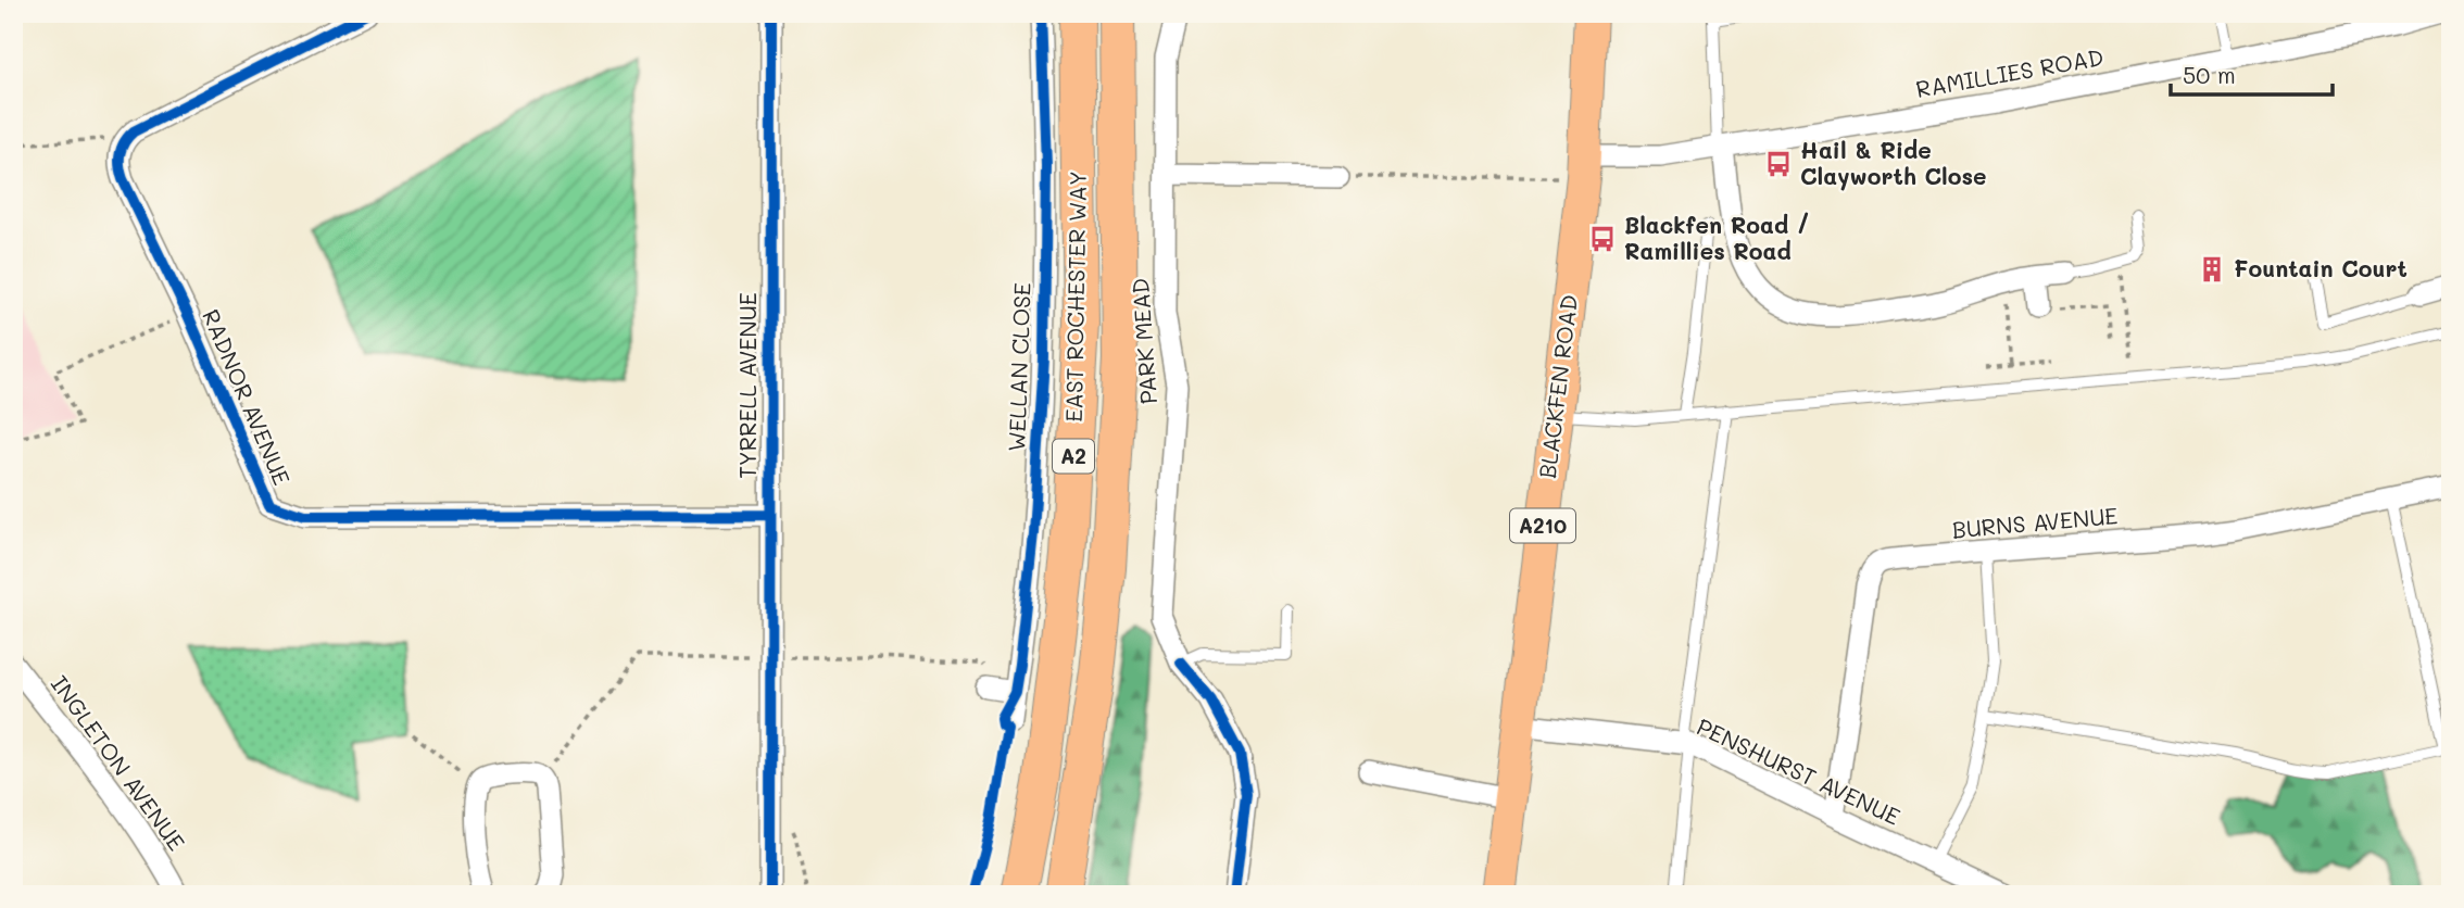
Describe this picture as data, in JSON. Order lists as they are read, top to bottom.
{
  "streets": {
    "highway": ["EAST ROCHESTER WAY", "A2"],
    "main road": ["BLACKFEN ROAD", "A210"],
    "street": [
      "RAMILLIES ROAD",
      "PARK MEAD",
      "WELLAN CLOSE",
      "TYRRELL AVENUE",
      "RADNOR AVENUE",
      "BURNS AVENUE",
      "INGLETON AVENUE",
      "PENSHURST AVENUE"
    ]
  },
  "crossings": [
    ["RAMILLIES ROAD", "BLACKFEN ROAD"],
    ["TYRRELL AVENUE", "RADNOR AVENUE"],
    ["BLACKFEN ROAD", "PENSHURST AVENUE"],
    ["BURNS AVENUE", "PENSHURST AVENUE"]
  ],
  "places": {
    "bus stop": ["Hail & Ride Clayworth Close", "Blackfen Road / Ramillies Road"],
    "building": ["Fountain Court"]
  },
  "scale_bar": "50 m"
}
